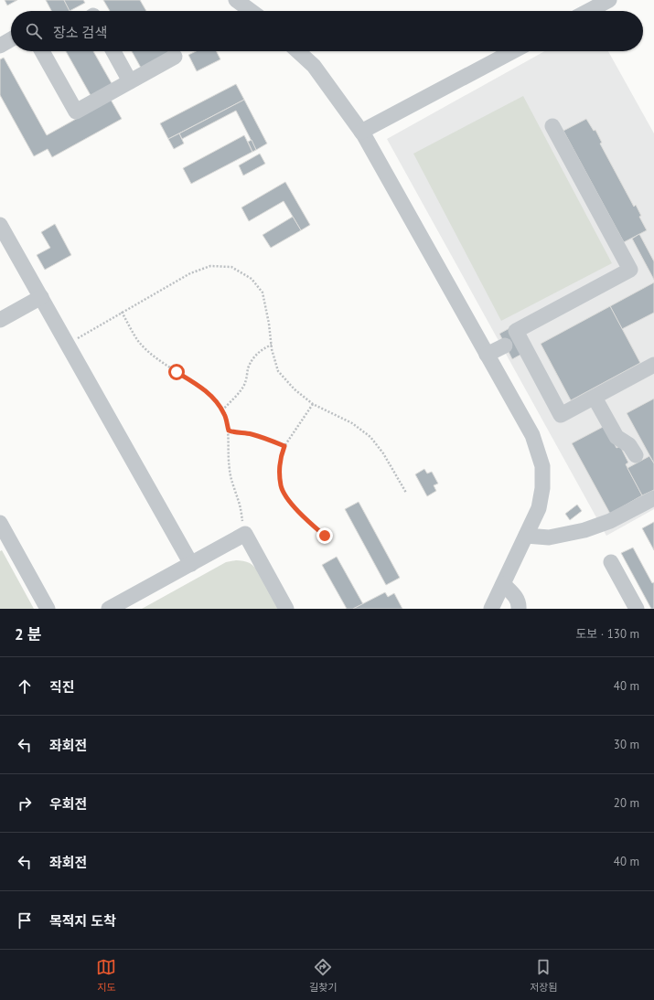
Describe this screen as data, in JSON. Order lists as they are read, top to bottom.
{
  "page": {
    "search": "장소 검색",
    "heading": ["2 분", "도보 · 130 m"],
    "list": [
      ["직진", "40 m"],
      ["좌회전", "30 m"],
      ["우회전", "20 m"],
      ["좌회전", "40 m"],
      "목적지 도착"
    ],
    "nav": ["지도", "길찾기", "저장됨"]
  }
}
